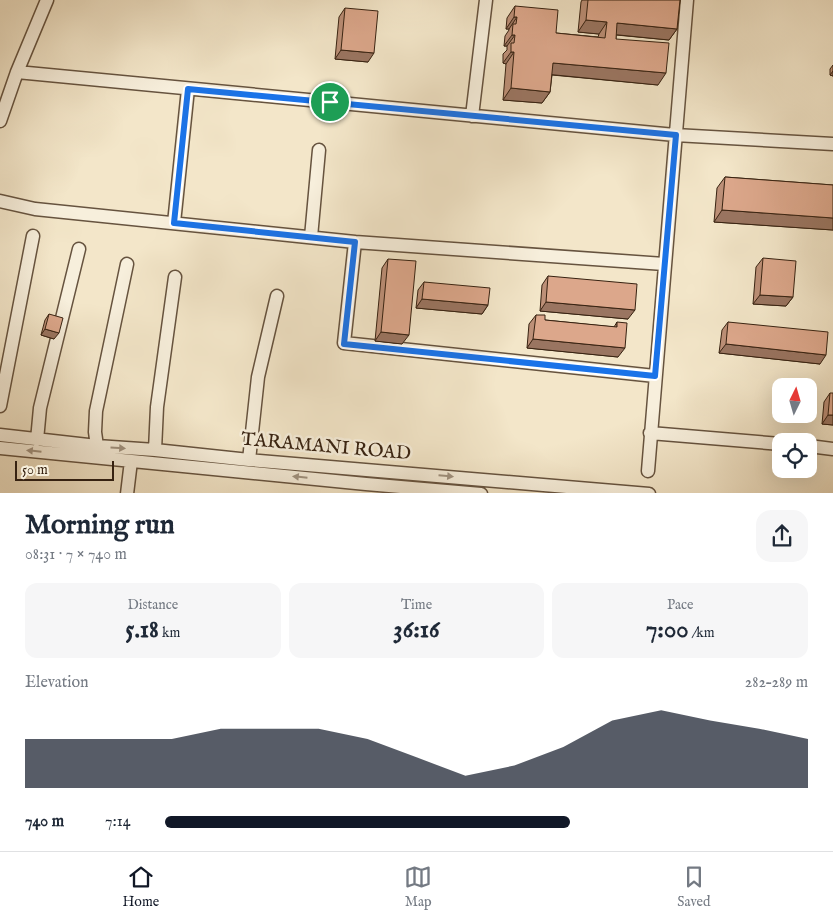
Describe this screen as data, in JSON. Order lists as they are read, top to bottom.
{
  "streets": {
    "street": ["TARAMANI ROAD"]
  },
  "scale_bar": "50 m",
  "north": "top",
  "page": {
    "scale": "50 m",
    "heading": ["Morning run", "08:31 · 7 × 740 m"],
    "stats": [
      ["Distance", "5.18 km"],
      ["Time", "36:16"],
      ["Pace", "7:00 /km"]
    ],
    "chart": ["Elevation", "282–289 m"],
    "list": [
      {
        "name": "740 m",
        "note": "7:14"
      }
    ],
    "tabs": ["Home", "Map", "Saved"]
  }
}
